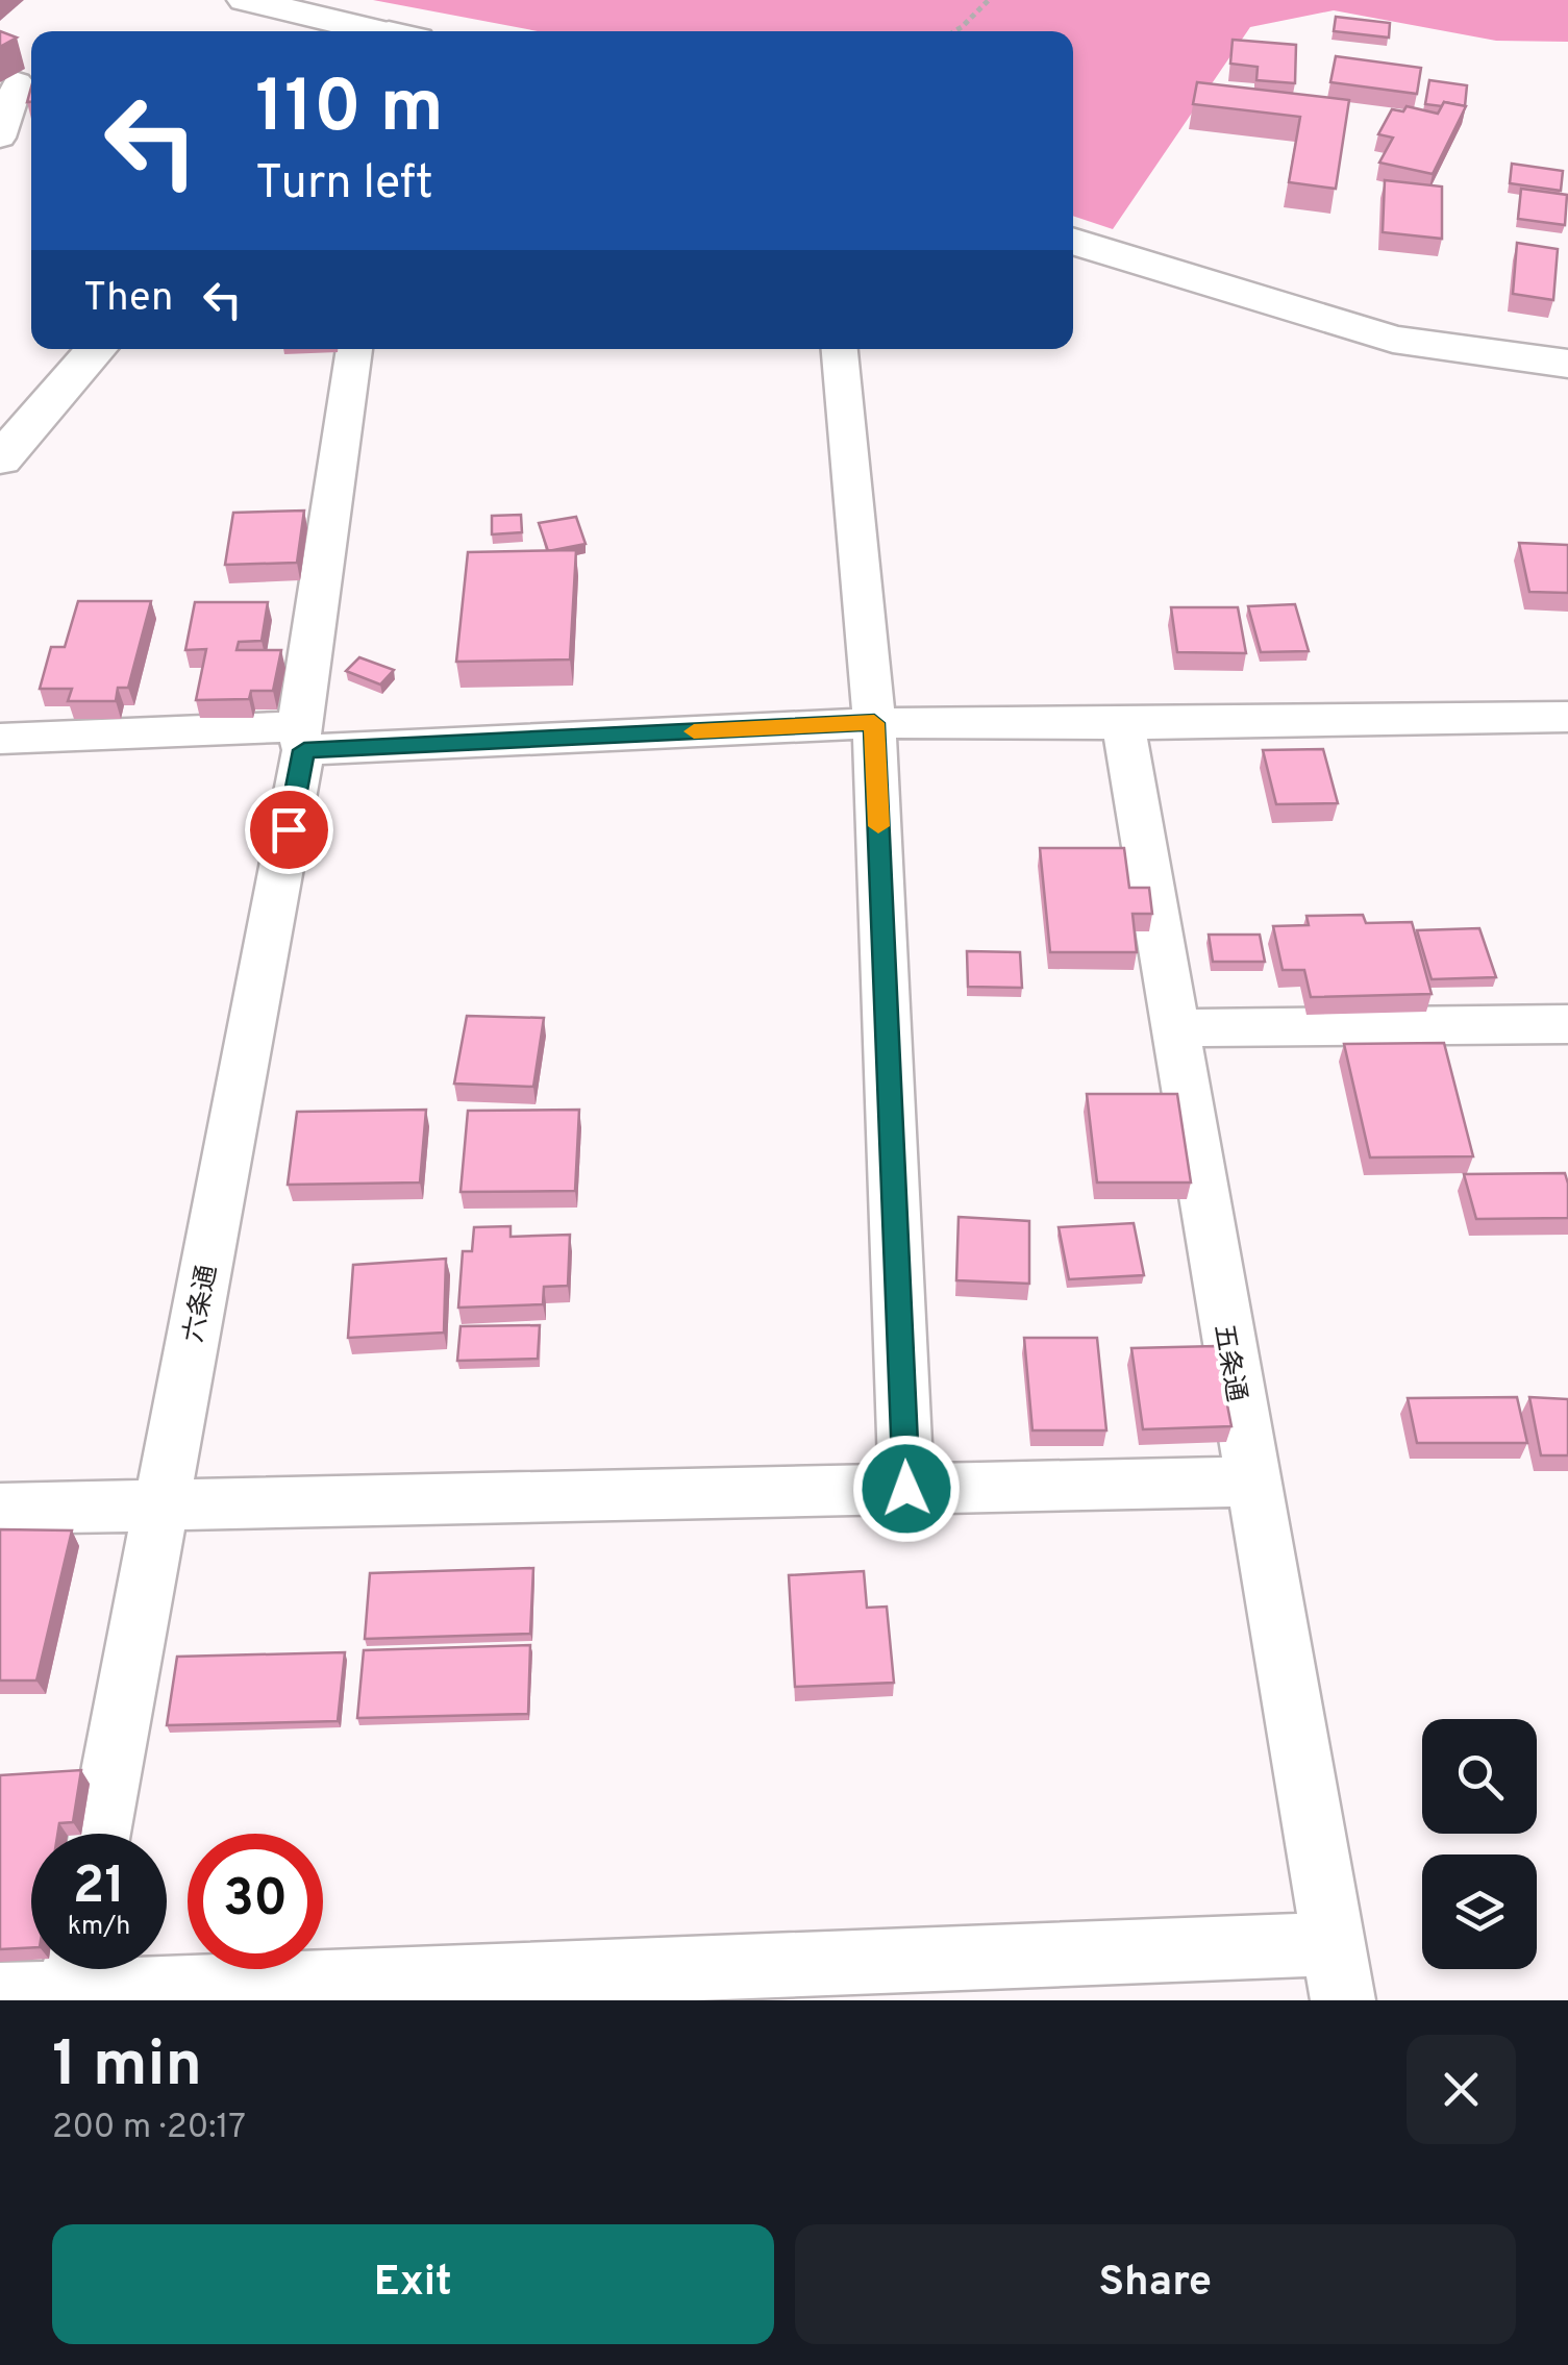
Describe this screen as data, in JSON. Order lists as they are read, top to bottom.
{
  "streets": {
    "street": ["六条通", "五条通"]
  },
  "page": {
    "turn": ["110 m", "Turn left"],
    "then": "Then",
    "speed": "21 km/h",
    "limit": "30",
    "heading": ["1 min", "200 m · 20:17"],
    "buttons": ["Exit", "Share"]
  }
}
